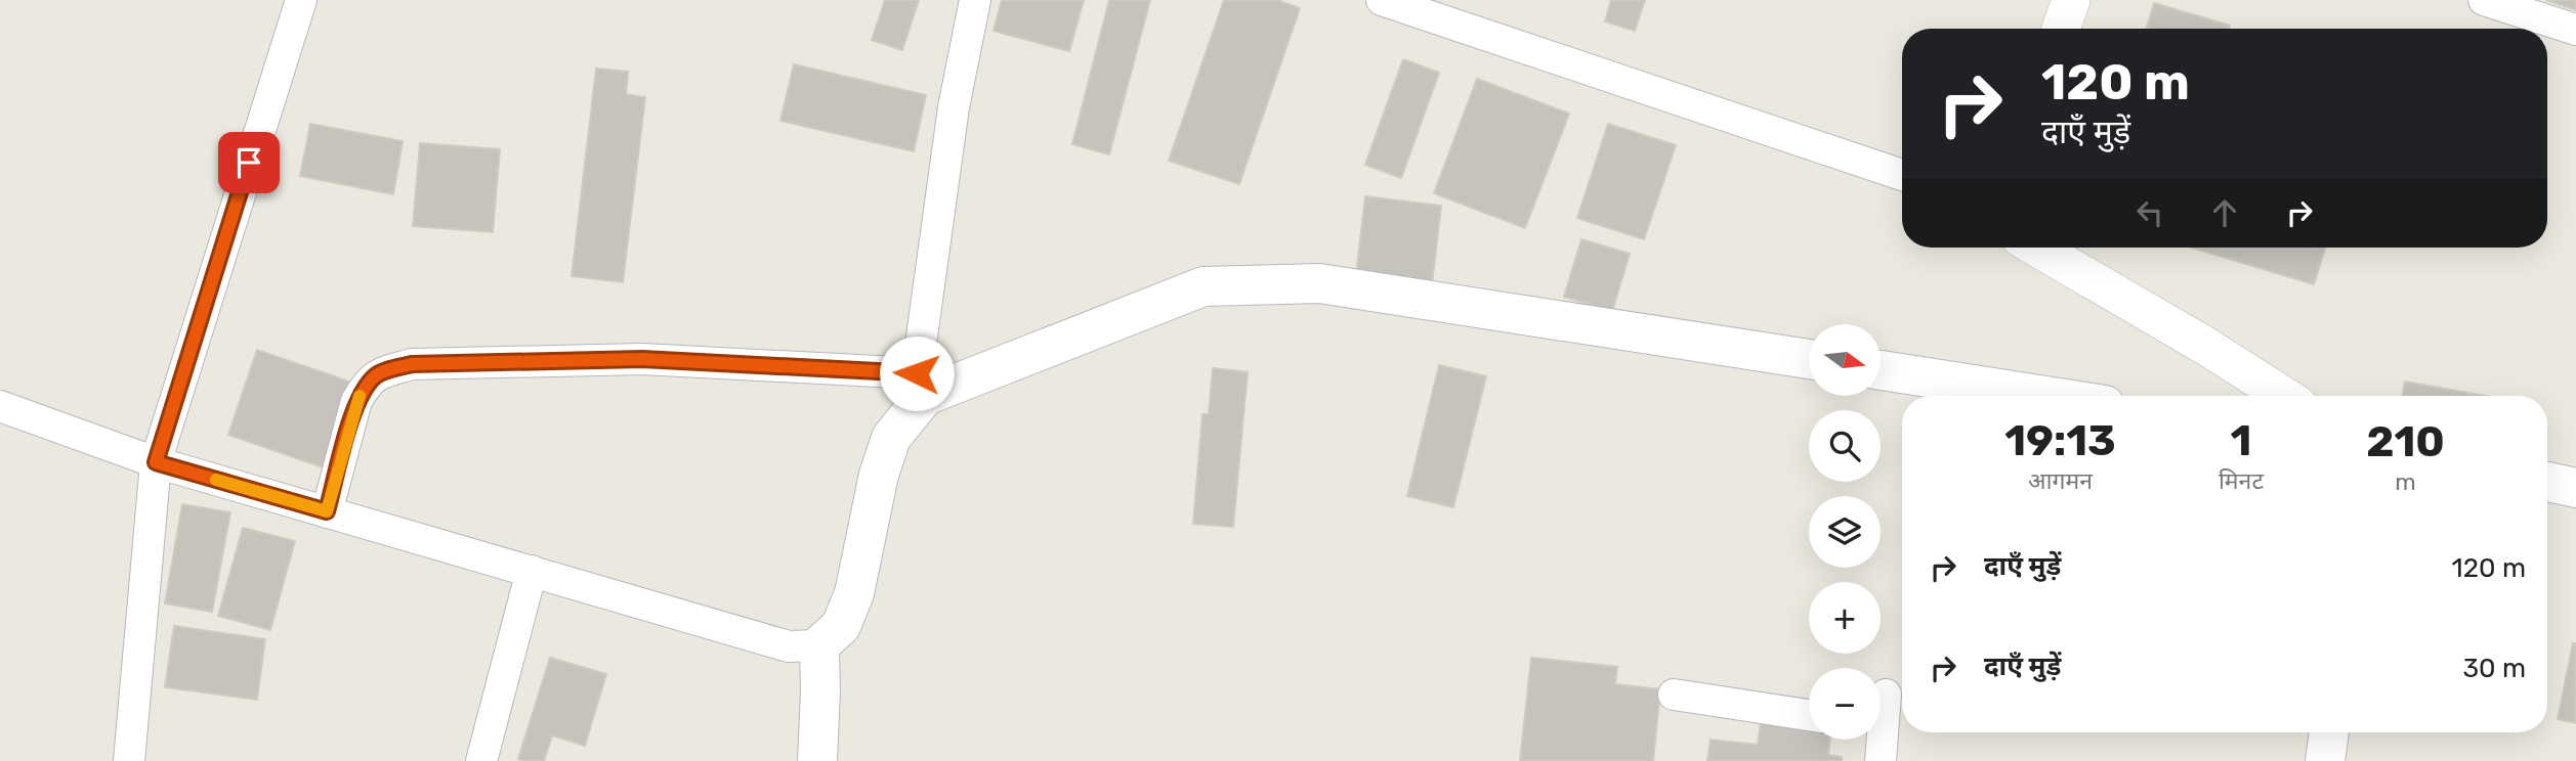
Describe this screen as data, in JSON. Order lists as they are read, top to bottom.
{
  "north": "right",
  "page": {
    "turn": ["120 m", "दाएँ मुड़ें"],
    "map_buttons": ["+", "−"],
    "eta": [
      "19:13",
      "आगमन",
      "1",
      "मिनट",
      "210",
      "m"
    ],
    "list": [
      {
        "name": "दाएँ मुड़ें",
        "value": "120 m"
      },
      {
        "name": "दाएँ मुड़ें",
        "value": "30 m"
      }
    ]
  }
}
